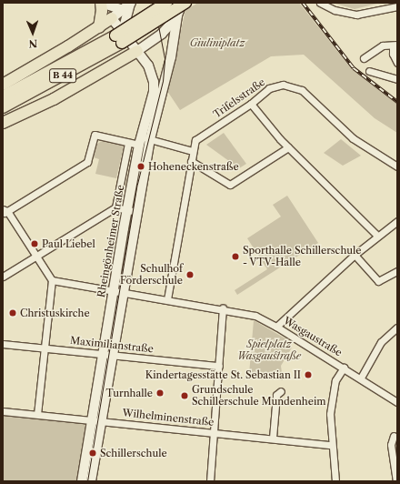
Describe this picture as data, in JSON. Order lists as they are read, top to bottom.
{
  "streets": {
    "highway": ["B 44"],
    "street": [
      "Trifelsstraße",
      "Rheingönheimer Straße",
      "Wasgaustraße",
      "Maximilianstraße",
      "Wilhelminenstraße"
    ]
  },
  "crossings": [
    ["B 44", "Rheingönheimer Straße"],
    ["Rheingönheimer Straße", "Wasgaustraße"],
    ["Rheingönheimer Straße", "Maximilianstraße"],
    ["Rheingönheimer Straße", "Wilhelminenstraße"]
  ],
  "parks": ["Giuliniplatz", "Spielplatz Wasgaustraße"],
  "places": [
    "Hoheneckenstraße",
    "Paul Liebel",
    "Sporthalle Schillerschule - VTV-Halle",
    "Schulhof Förderschule",
    "Christuskirche",
    "Kindertagesstätte St. Sebastian II",
    "Turnhalle",
    "Grundschule Schillerschule Mundenheim",
    "Schillerschule"
  ],
  "north": "bottom"
}
